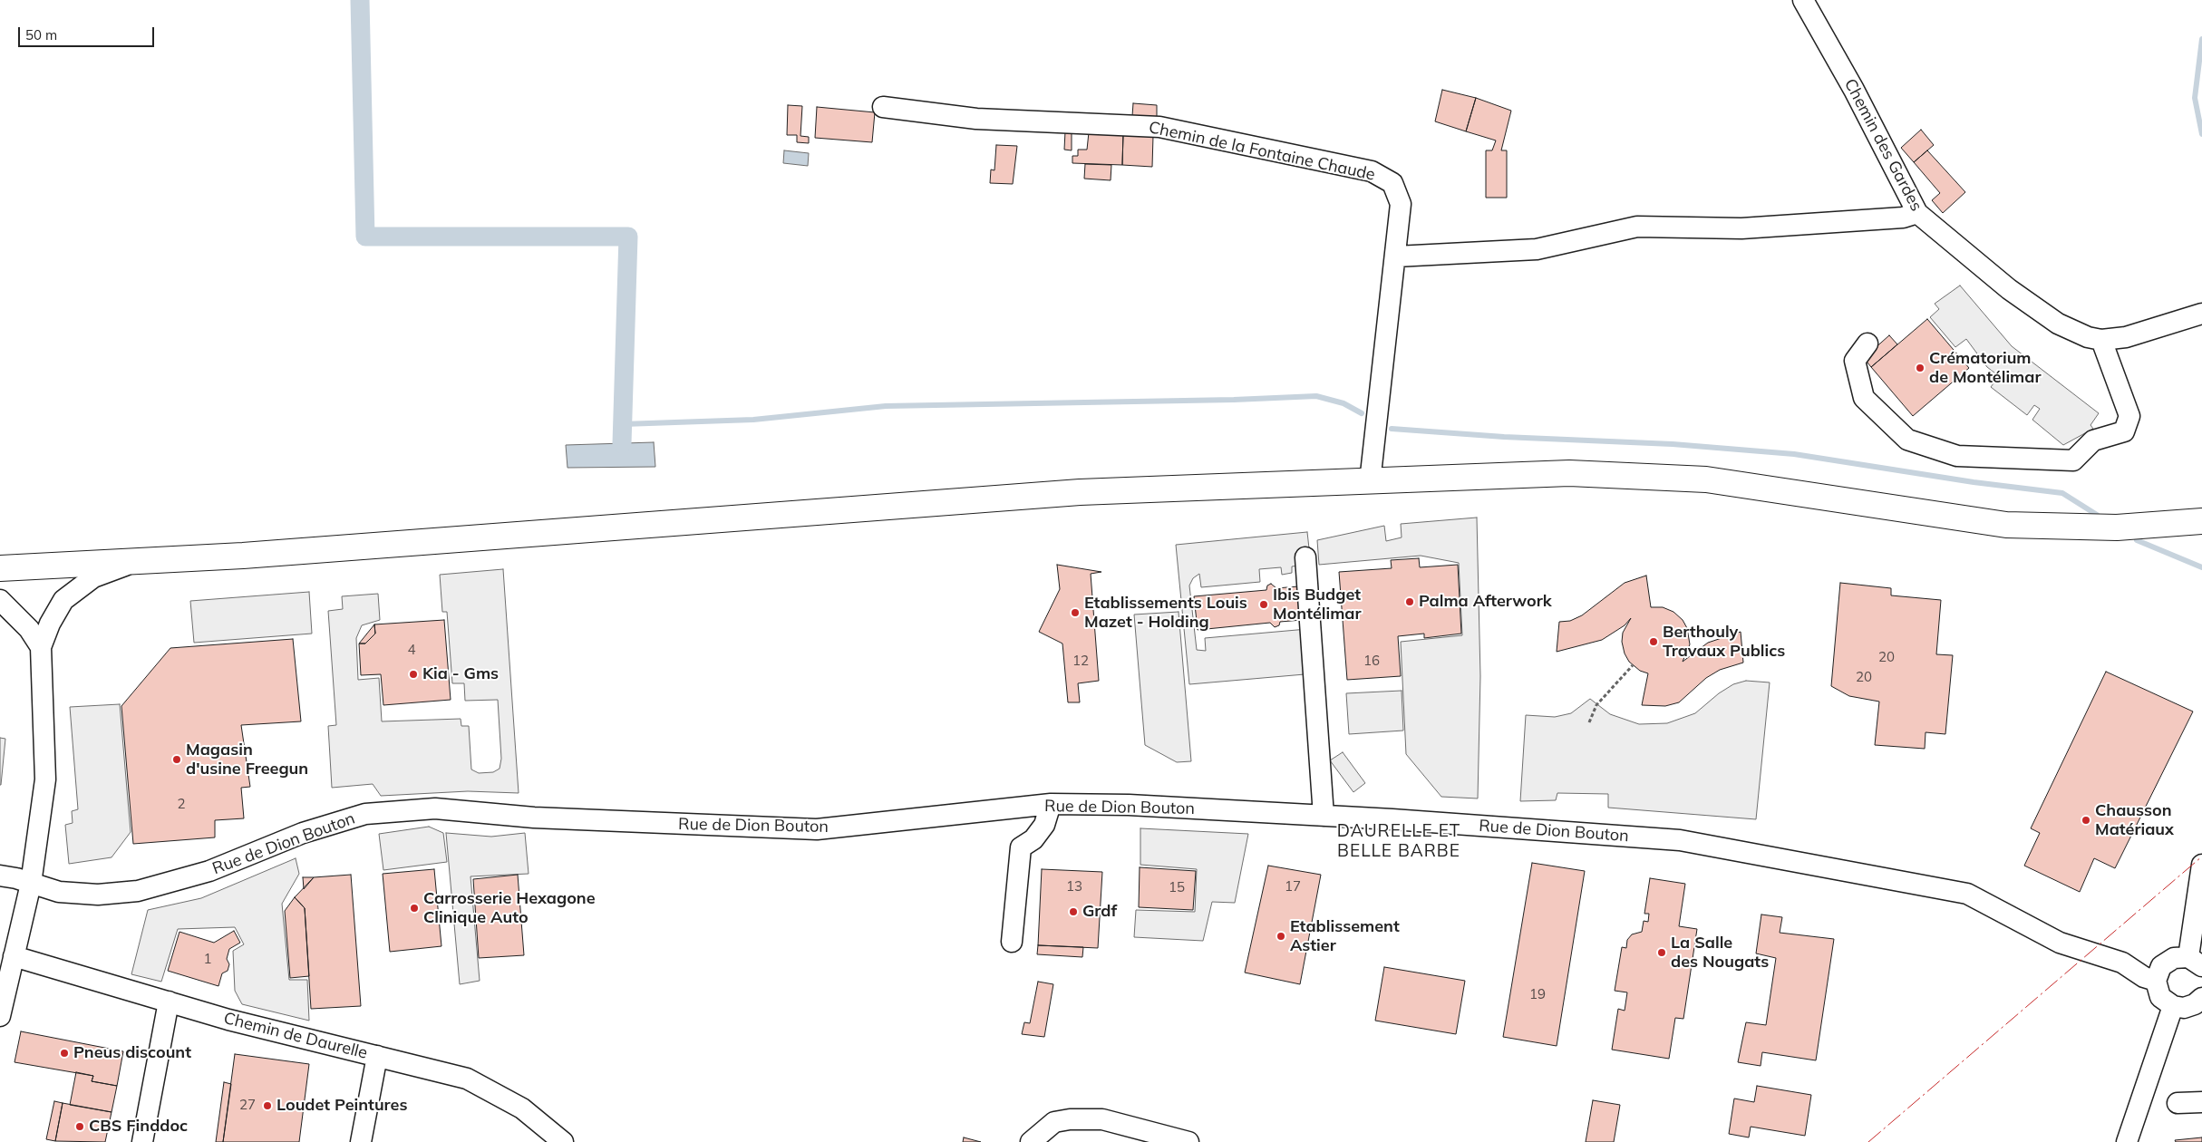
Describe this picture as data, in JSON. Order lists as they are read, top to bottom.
{
  "streets": {
    "street": [
      "Chemin des Gardes",
      "Chemin de la Fontaine Chaude",
      "Rue de Dion Bouton",
      "Chemin de Daurelle"
    ]
  },
  "districts": ["DAURELLE ET BELLE BARBE"],
  "places": [
    "Crématorium de Montélimar",
    "Palma Afterwork",
    "Ibis Budget Montélimar",
    "Etablissements Louis Mazet - Holding",
    "Berthouly Travaux Publics",
    "Kia - Gms",
    "Magasin d'usine Freegun",
    "Chausson Matériaux",
    "Carrosserie Hexagone Clinique Auto",
    "Grdf",
    "Etablissement Astier",
    "La Salle des Nougats",
    "Pneus discount",
    "Loudet Peintures",
    "CBS Finddoc"
  ],
  "house_numbers": [
    "4",
    "20",
    "12",
    "16",
    "20",
    "2",
    "13",
    "17",
    "15",
    "1",
    "19",
    "27"
  ],
  "scale_bar": "50 m"
}
